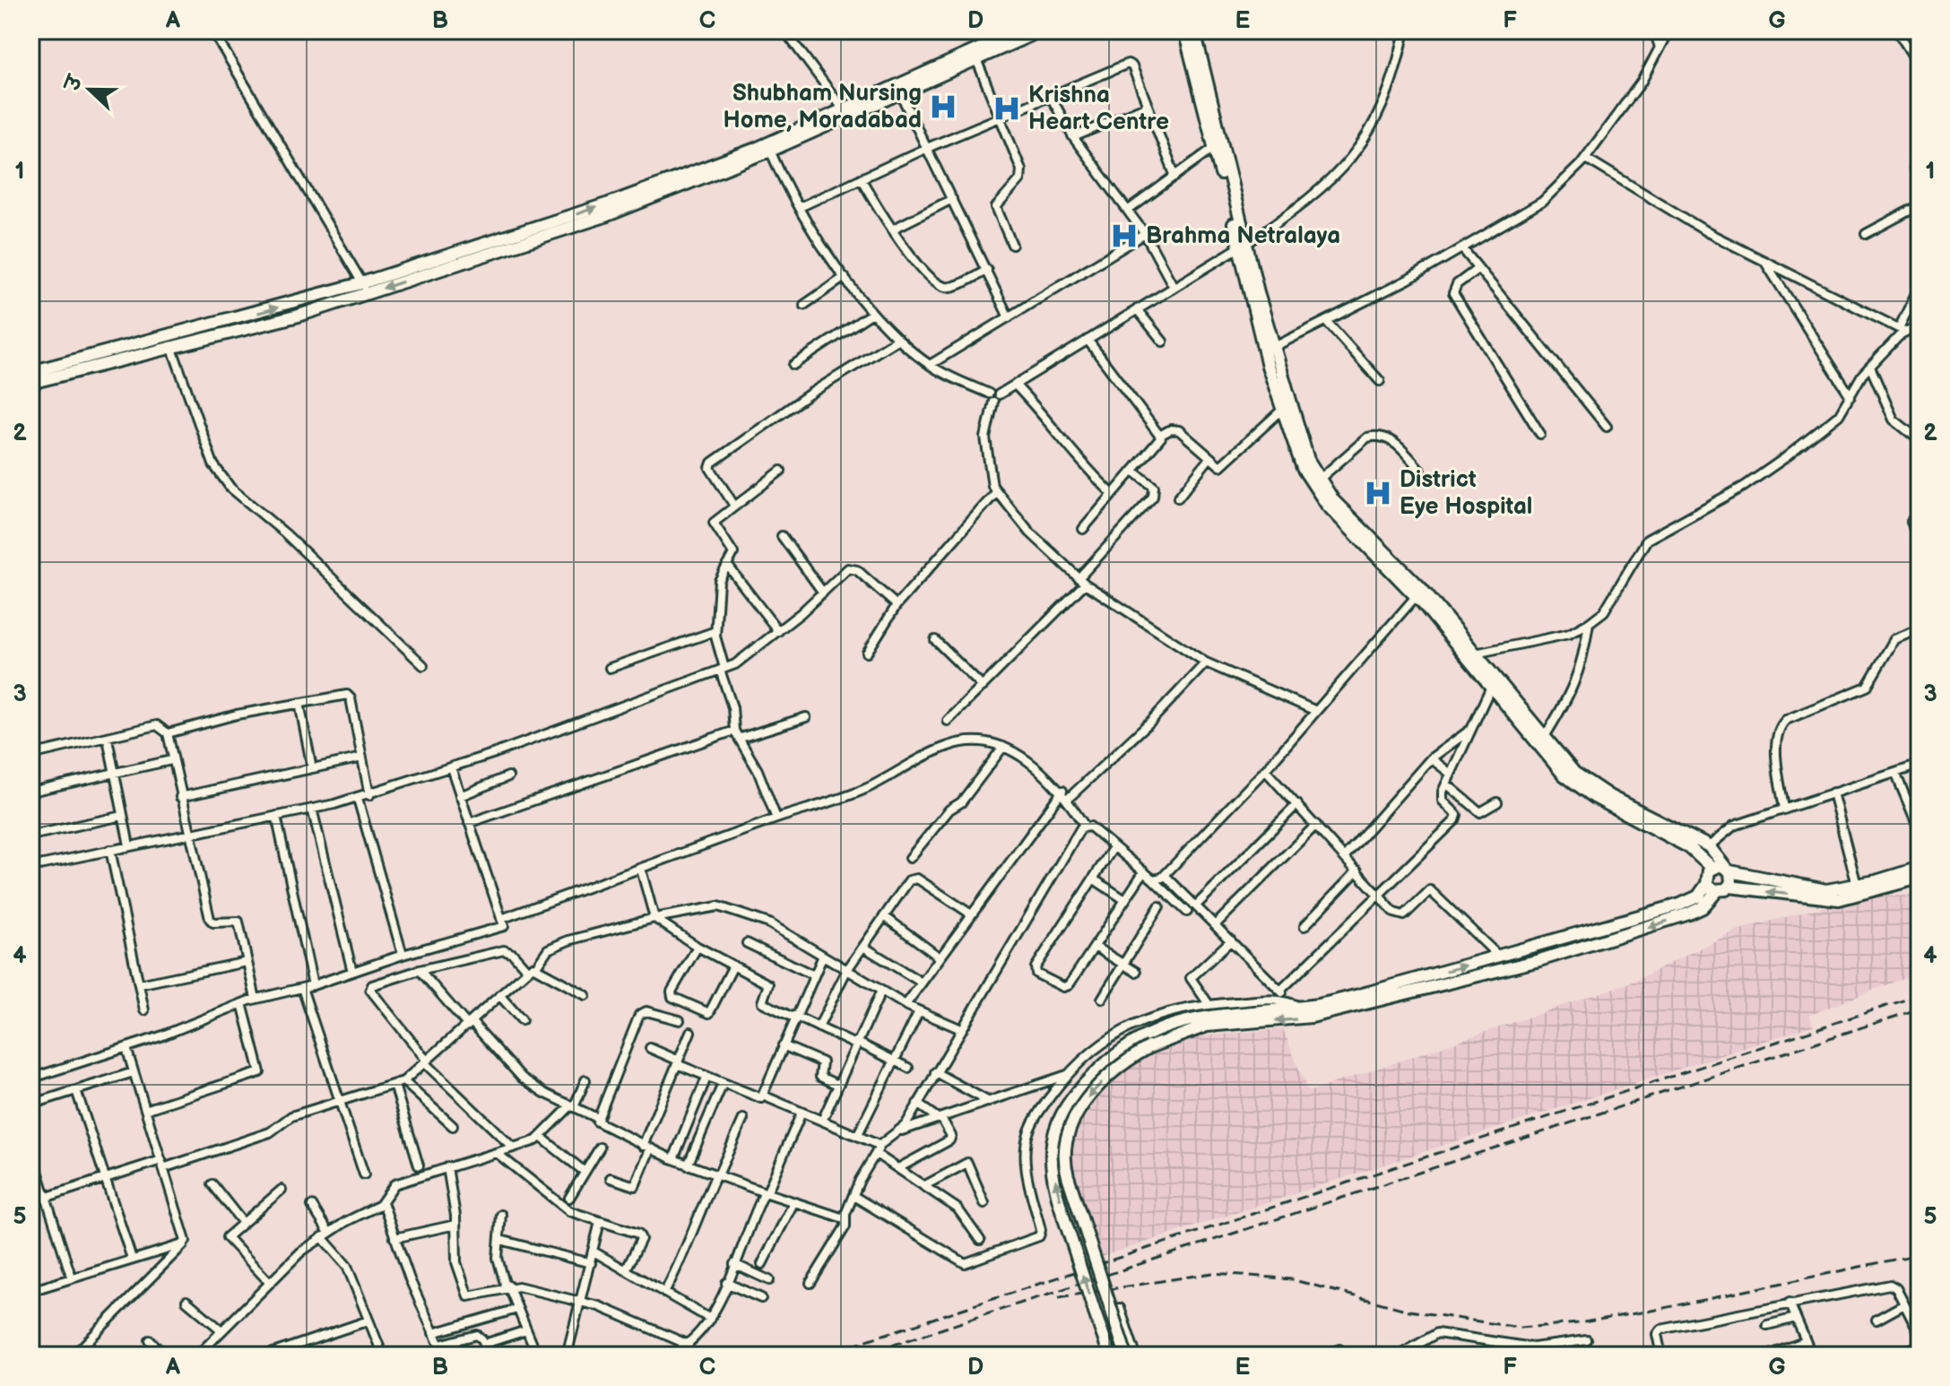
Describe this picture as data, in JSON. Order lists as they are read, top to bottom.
{
  "places": {
    "hospital": [
      "Shubham Nursing Home, Moradabad",
      "Krishna Heart Centre",
      "Brahma Netralaya",
      "District Eye Hospital"
    ]
  },
  "north": "left",
  "grid": {
    "columns": [
      "A",
      "B",
      "C",
      "D",
      "E",
      "F",
      "G"
    ],
    "rows": [
      "1",
      "2",
      "3",
      "4",
      "5"
    ]
  }
}
